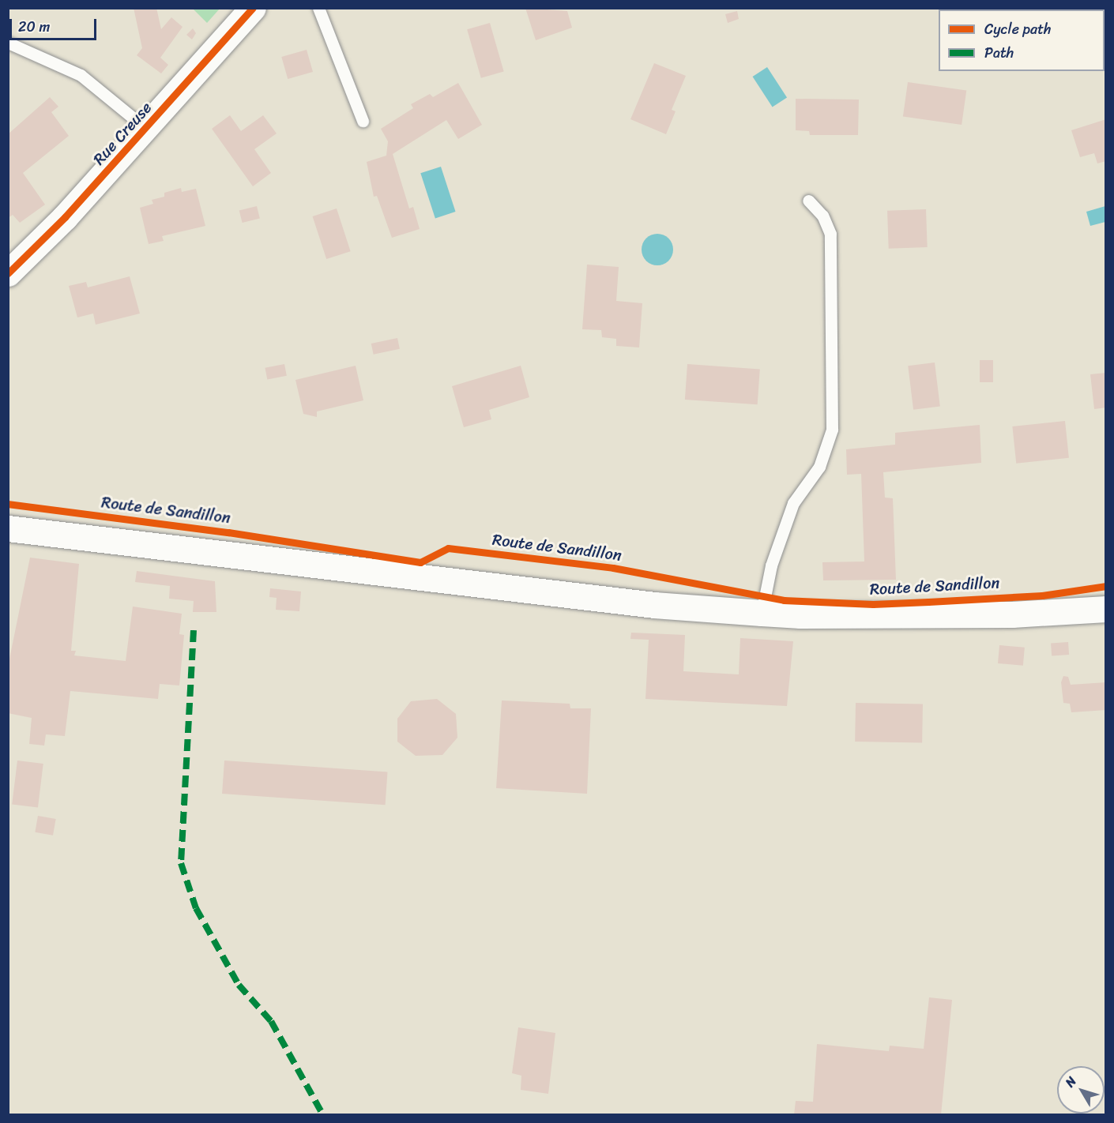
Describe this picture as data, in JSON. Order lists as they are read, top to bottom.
{
  "streets": {
    "main road": ["Rue Creuse"],
    "cycle path": ["Route de Sandillon"]
  },
  "legend": ["Cycle path", "Path"],
  "scale_bar": "20 m",
  "north": "top left"
}
